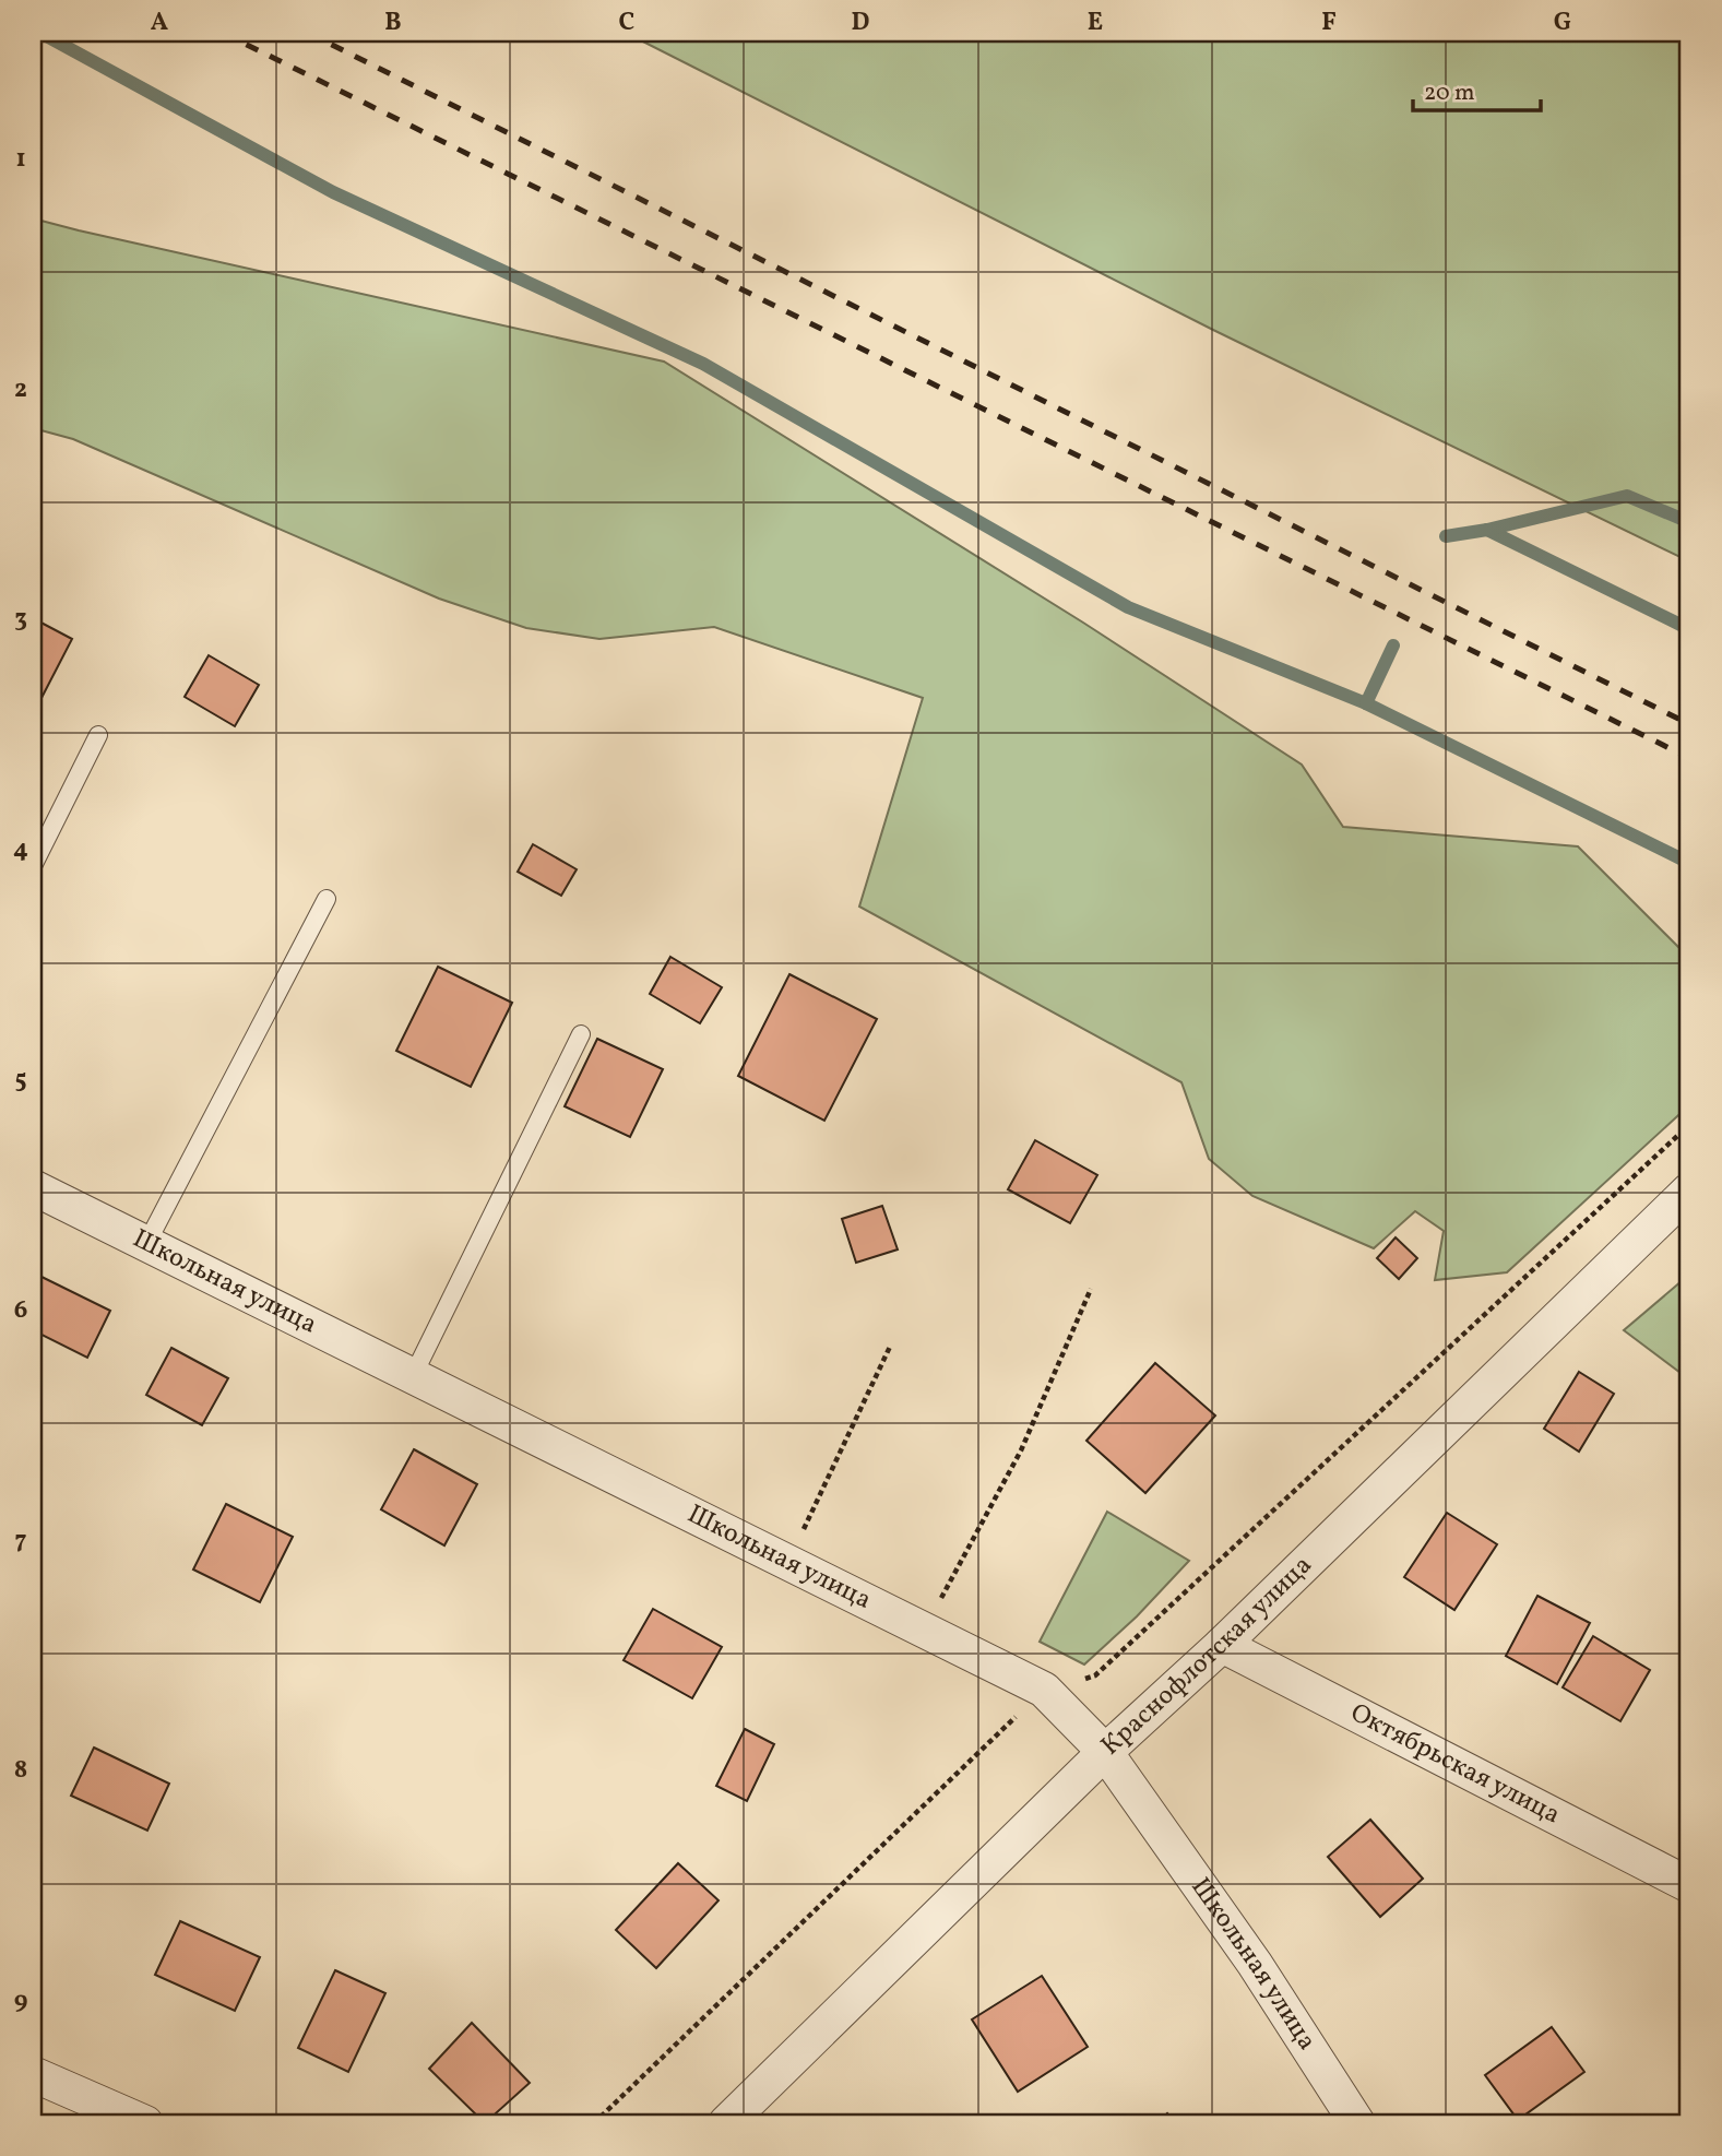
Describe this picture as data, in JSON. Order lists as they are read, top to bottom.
{
  "streets": {
    "street": ["Школьная улица", "Краснофлотская улица", "Октябрьская улица"]
  },
  "crossings": [
    ["Школьная улица", "Краснофлотская улица"],
    ["Краснофлотская улица", "Октябрьская улица"]
  ],
  "scale_bar": "20 m",
  "grid": {
    "columns": [
      "A",
      "B",
      "C",
      "D",
      "E",
      "F",
      "G"
    ],
    "rows": [
      "1",
      "2",
      "3",
      "4",
      "5",
      "6",
      "7",
      "8",
      "9"
    ]
  }
}
